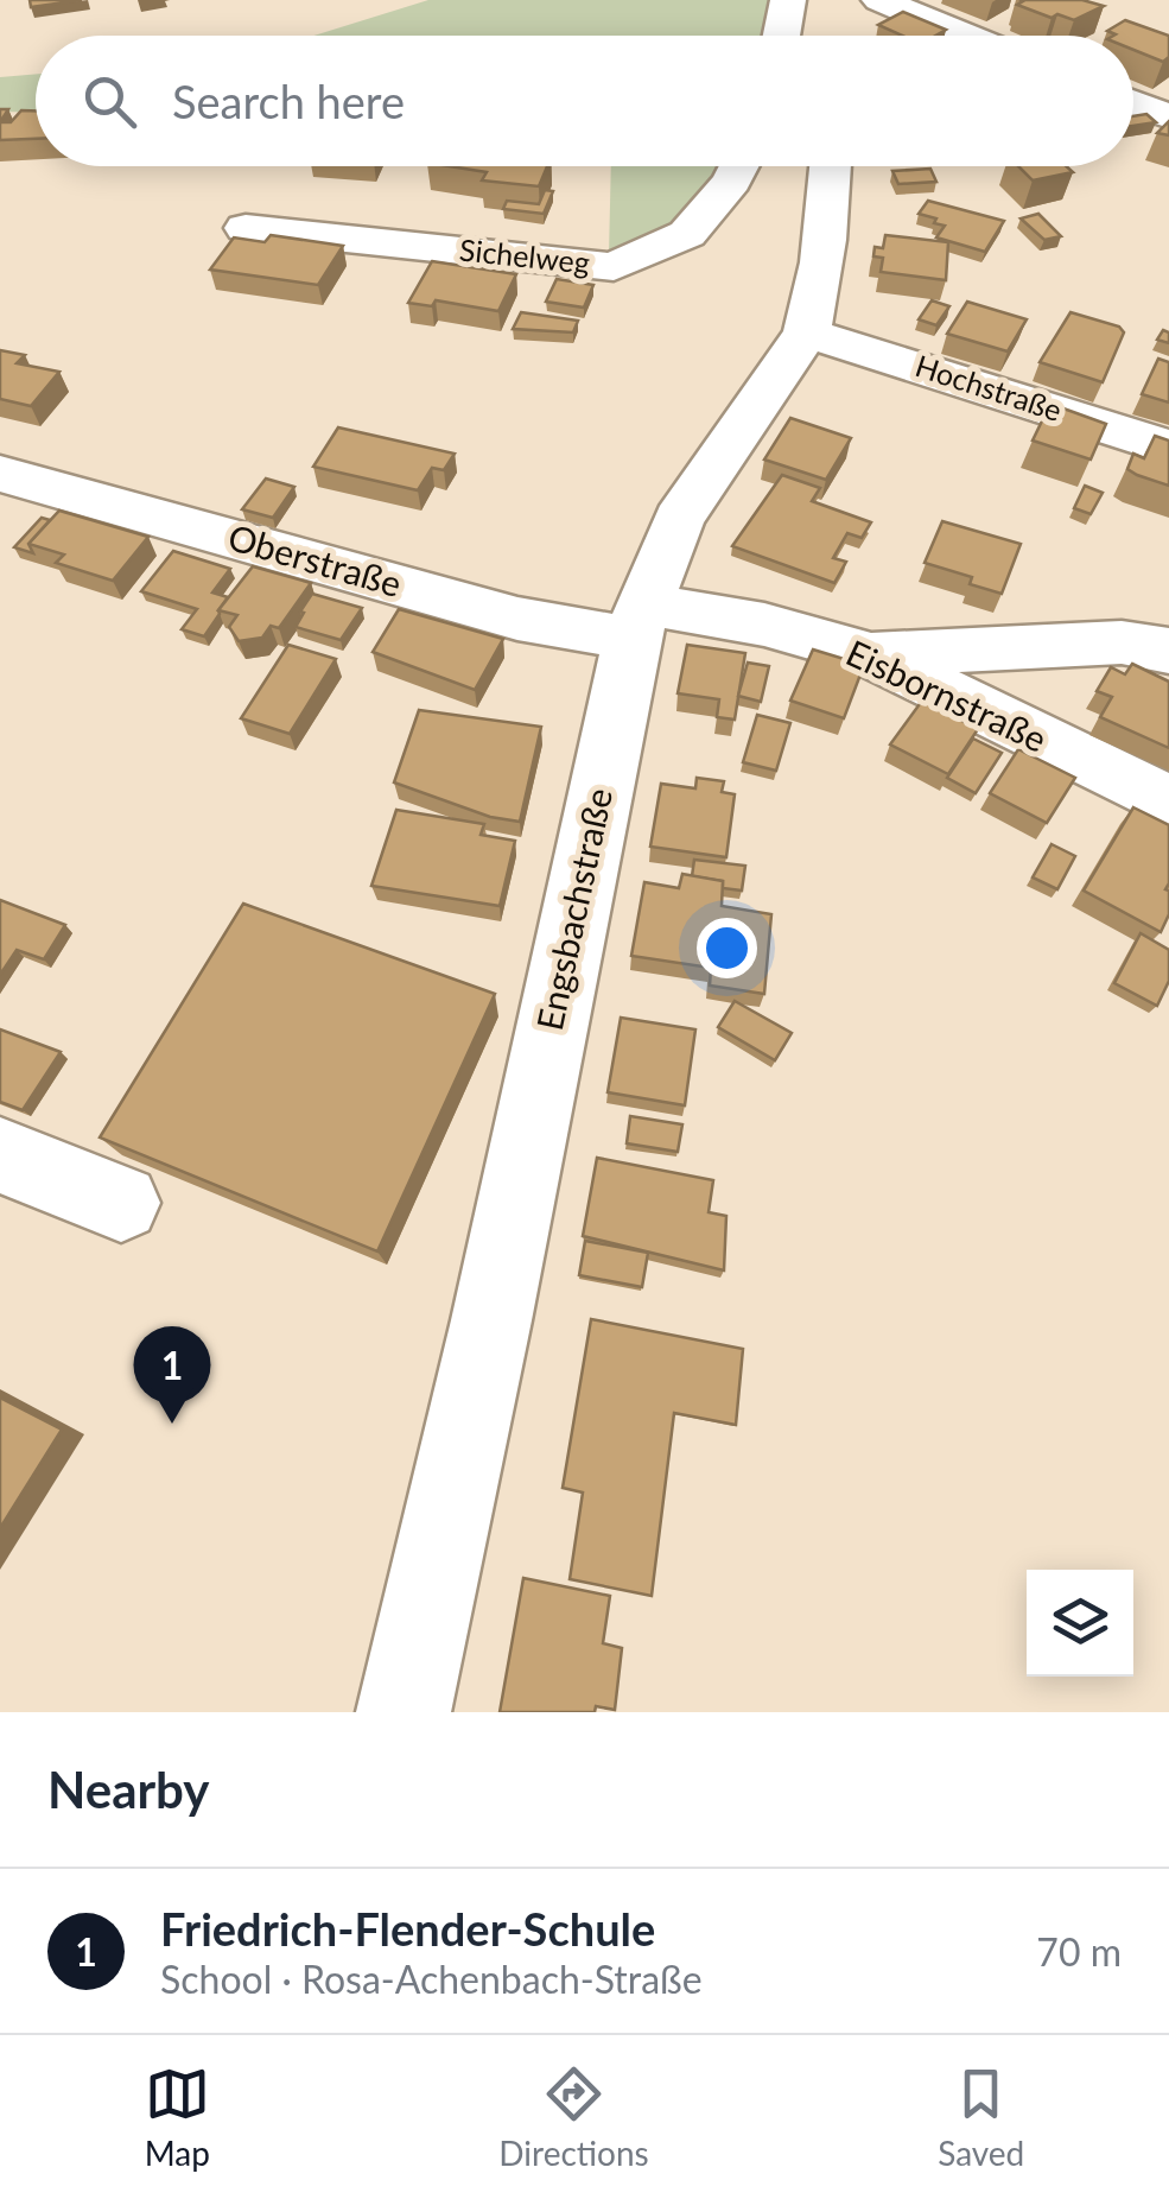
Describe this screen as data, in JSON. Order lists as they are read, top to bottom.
{
  "streets": {
    "street": [
      "Sichelweg",
      "Hochstraße",
      "Oberstraße",
      "Eisbornstraße",
      "Engsbachstraße"
    ]
  },
  "crossings": [
    ["Hochstraße", "Engsbachstraße"],
    ["Oberstraße", "Eisbornstraße"],
    ["Oberstraße", "Engsbachstraße"],
    ["Eisbornstraße", "Engsbachstraße"]
  ],
  "page": {
    "search": "Search here",
    "pins": "1",
    "heading": "Nearby",
    "list": [
      {
        "mark": "1",
        "name": "Friedrich-Flender-Schule",
        "note": "School · Rosa-Achenbach-Straße",
        "value": "70 m"
      }
    ],
    "nav": ["Map", "Directions", "Saved"]
  }
}
